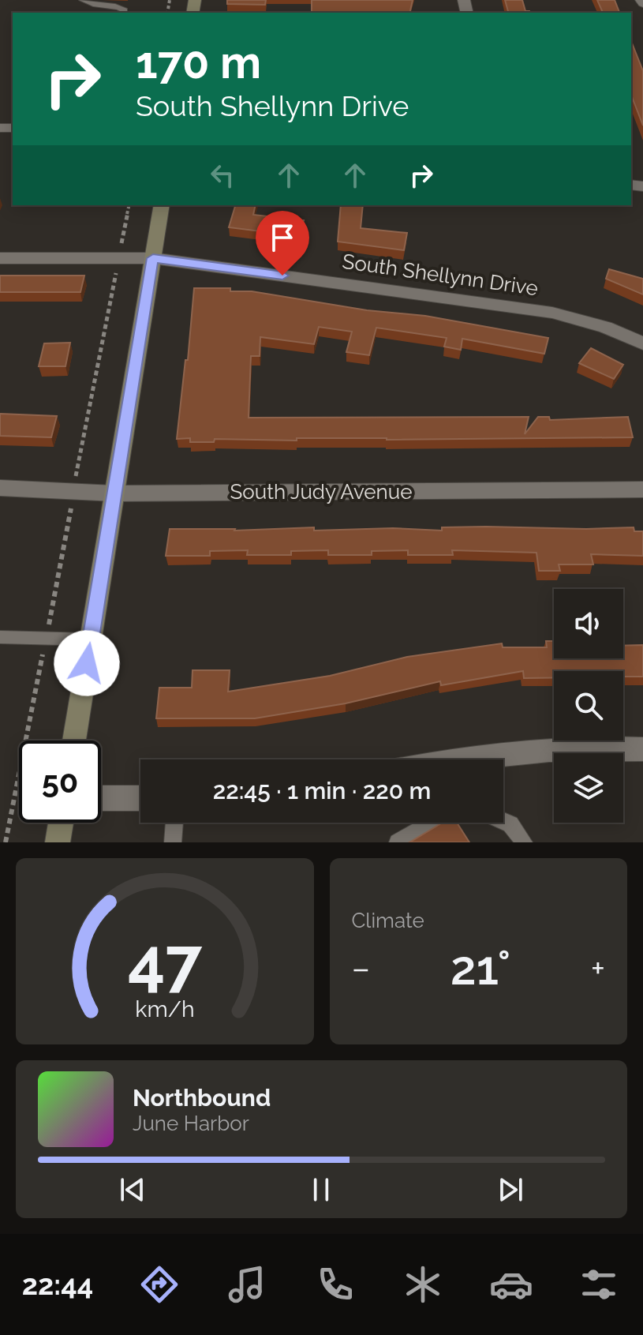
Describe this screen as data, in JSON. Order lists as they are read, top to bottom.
{
  "streets": {
    "street": ["South Shellynn Drive", "South Judy Avenue"]
  },
  "page": {
    "turn": ["170 m", "South Shellynn Drive"],
    "limit": "50",
    "trip": "22:45 · 1 min · 220 m",
    "tile": "Climate",
    "heat": ["−", "21°", "+"],
    "song": ["Northbound", "June Harbor"],
    "tabs": "22:44",
    "gauge": ["47", "km/h"]
  }
}
